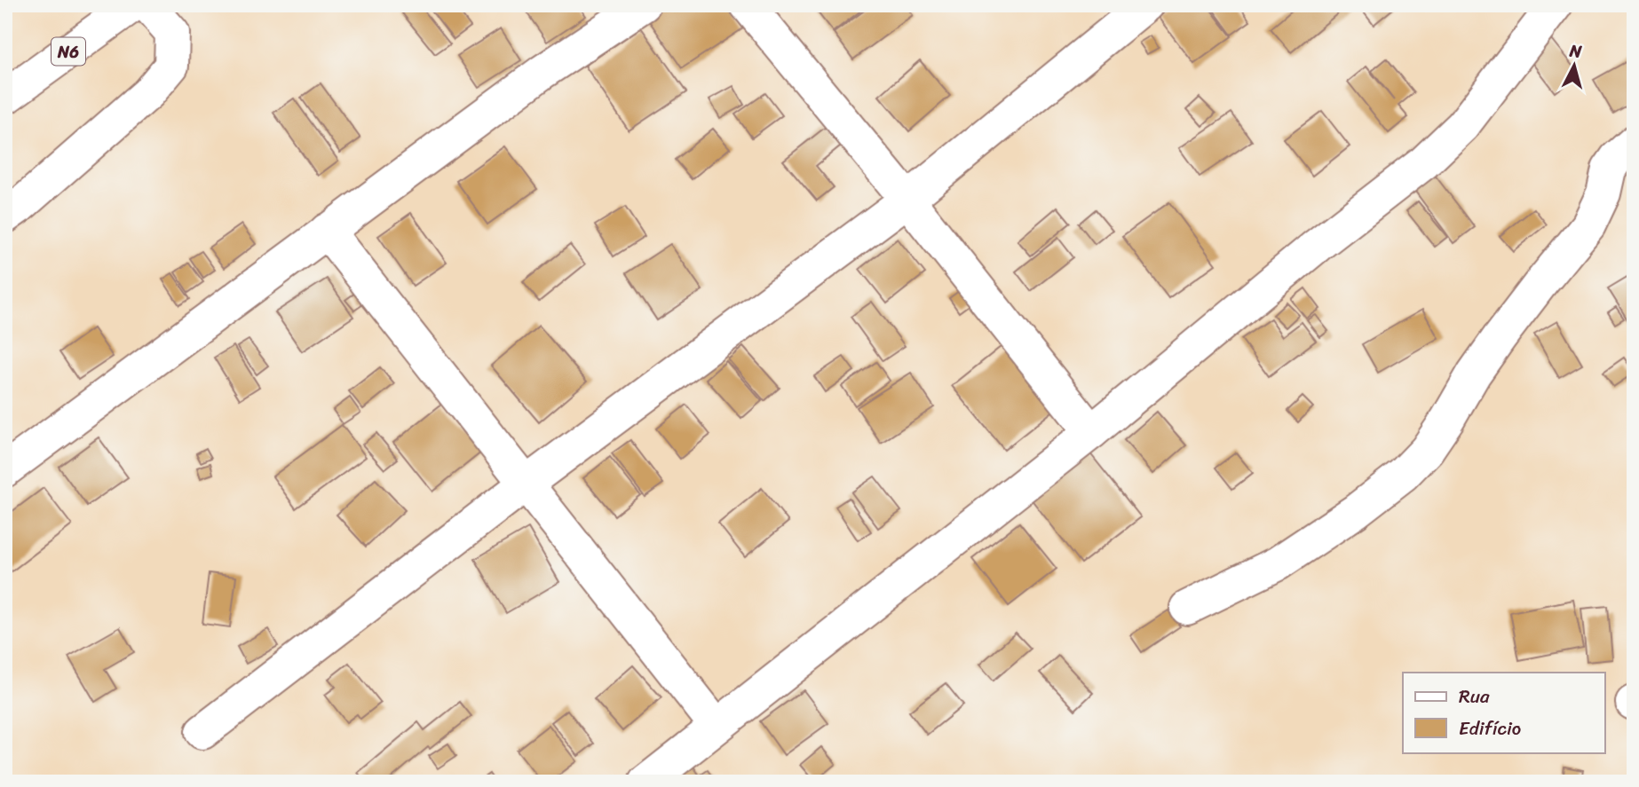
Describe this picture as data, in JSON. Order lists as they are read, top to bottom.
{
  "streets": {
    "main road": ["N6"]
  },
  "legend": ["Rua", "Edifício"],
  "north": "top"
}
